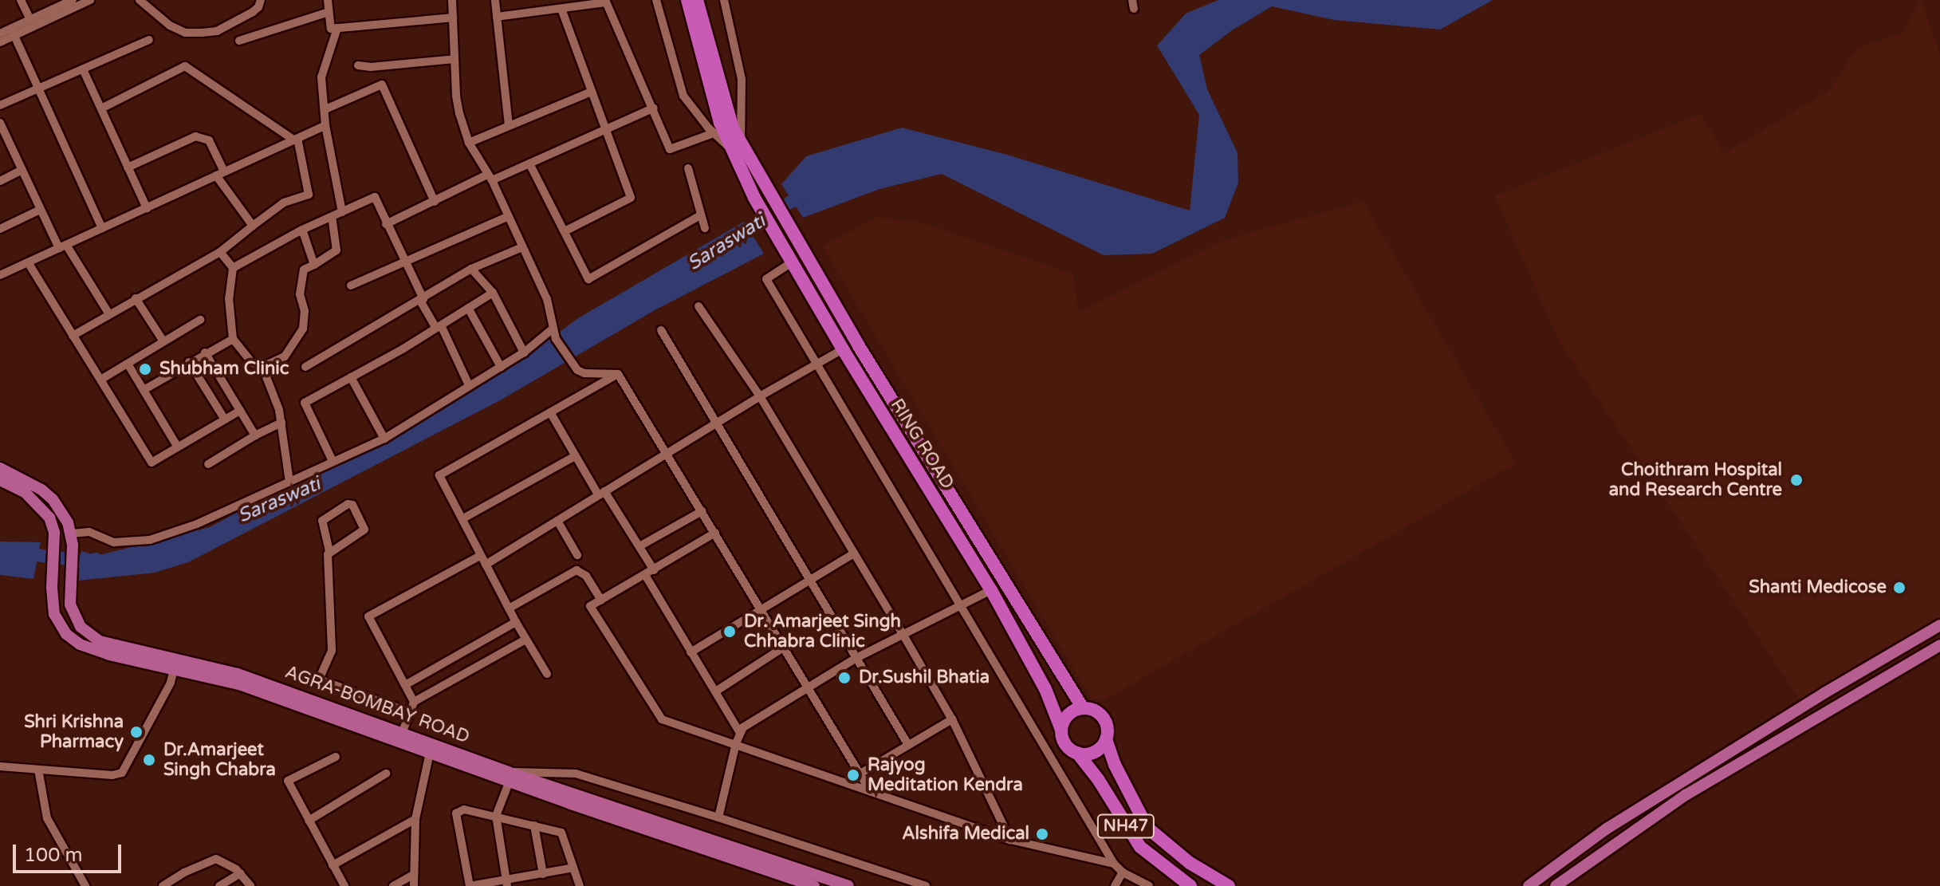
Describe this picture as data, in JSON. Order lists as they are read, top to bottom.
{
  "streets": {
    "highway": ["RING ROAD", "NH47"],
    "main road": ["AGRA-BOMBAY ROAD"]
  },
  "crossings": [
    ["RING ROAD", "NH47"]
  ],
  "water": ["Saraswati"],
  "places": [
    "Shubham Clinic",
    "Choithram Hospital and Research Centre",
    "Shanti Medicose",
    "Dr. Amarjeet Singh Chhabra Clinic",
    "Dr.Sushil Bhatia",
    "Shri Krishna Pharmacy",
    "Dr.Amarjeet Singh Chabra",
    "Rajyog Meditation Kendra",
    "Alshifa Medical"
  ],
  "scale_bar": "100 m"
}
